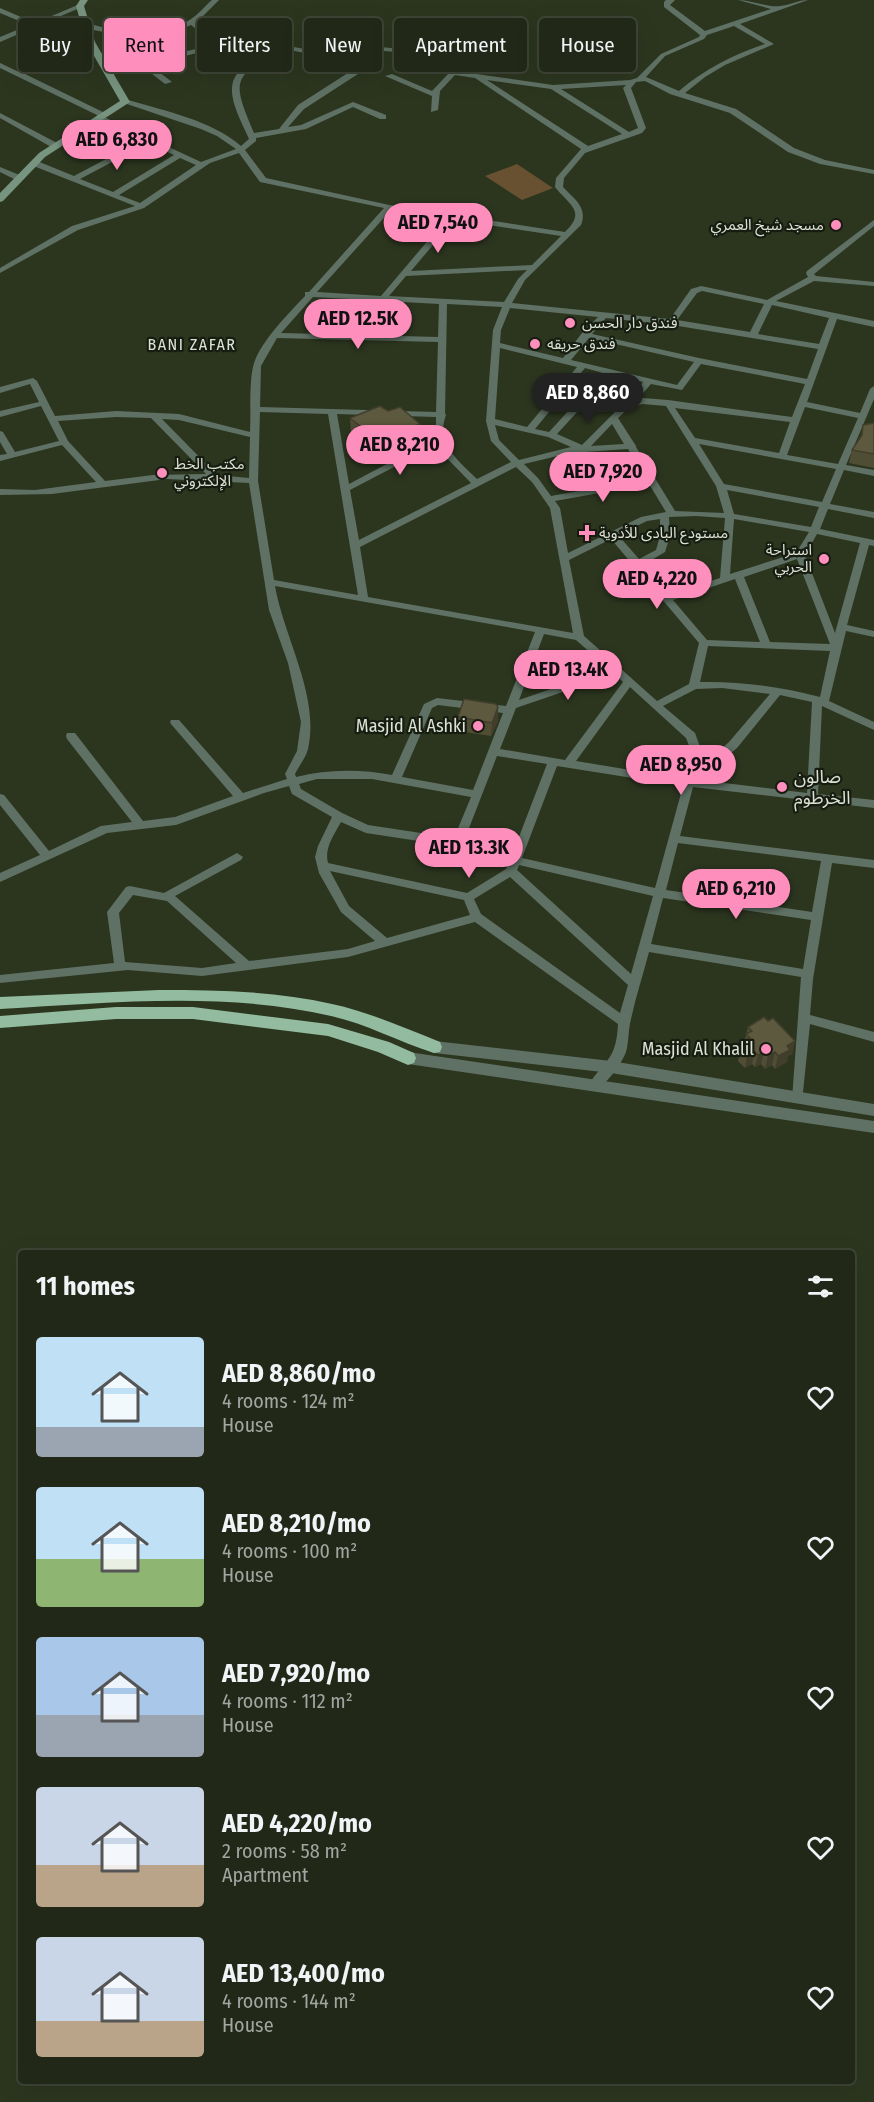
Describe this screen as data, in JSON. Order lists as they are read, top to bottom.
{
  "districts": ["BANI ZAFAR"],
  "places": {
    "other": [
      "مسجد شيخ العمري",
      "فندق دار الحسن",
      "فندق حريقه",
      "مكتب الخط الإلكتروني",
      "استراحة الحربي",
      "Masjid Al Ashki",
      "صالون الخرطوم",
      "Masjid Al Khalil"
    ],
    "health": ["مستودع البادى للأدوية"]
  },
  "page": {
    "chip": [
      "Buy",
      "Rent",
      "Filters",
      "New",
      "Apartment",
      "House"
    ],
    "price": [
      "AED 6,830",
      "AED 7,540",
      "AED 12.5K",
      "AED 8,860",
      "AED 8,210",
      "AED 7,920",
      "AED 4,220",
      "AED 13.4K",
      "AED 8,950",
      "AED 13.3K",
      "AED 6,210"
    ],
    "heading": "11 homes",
    "list": [
      {
        "name": "AED 8,860/mo",
        "note": "4 rooms · 124 m² · House"
      },
      {
        "name": "AED 8,210/mo",
        "note": "4 rooms · 100 m² · House"
      },
      {
        "name": "AED 7,920/mo",
        "note": "4 rooms · 112 m² · House"
      },
      {
        "name": "AED 4,220/mo",
        "note": "2 rooms · 58 m² · Apartment"
      },
      {
        "name": "AED 13,400/mo",
        "note": "4 rooms · 144 m² · House"
      }
    ]
  }
}
